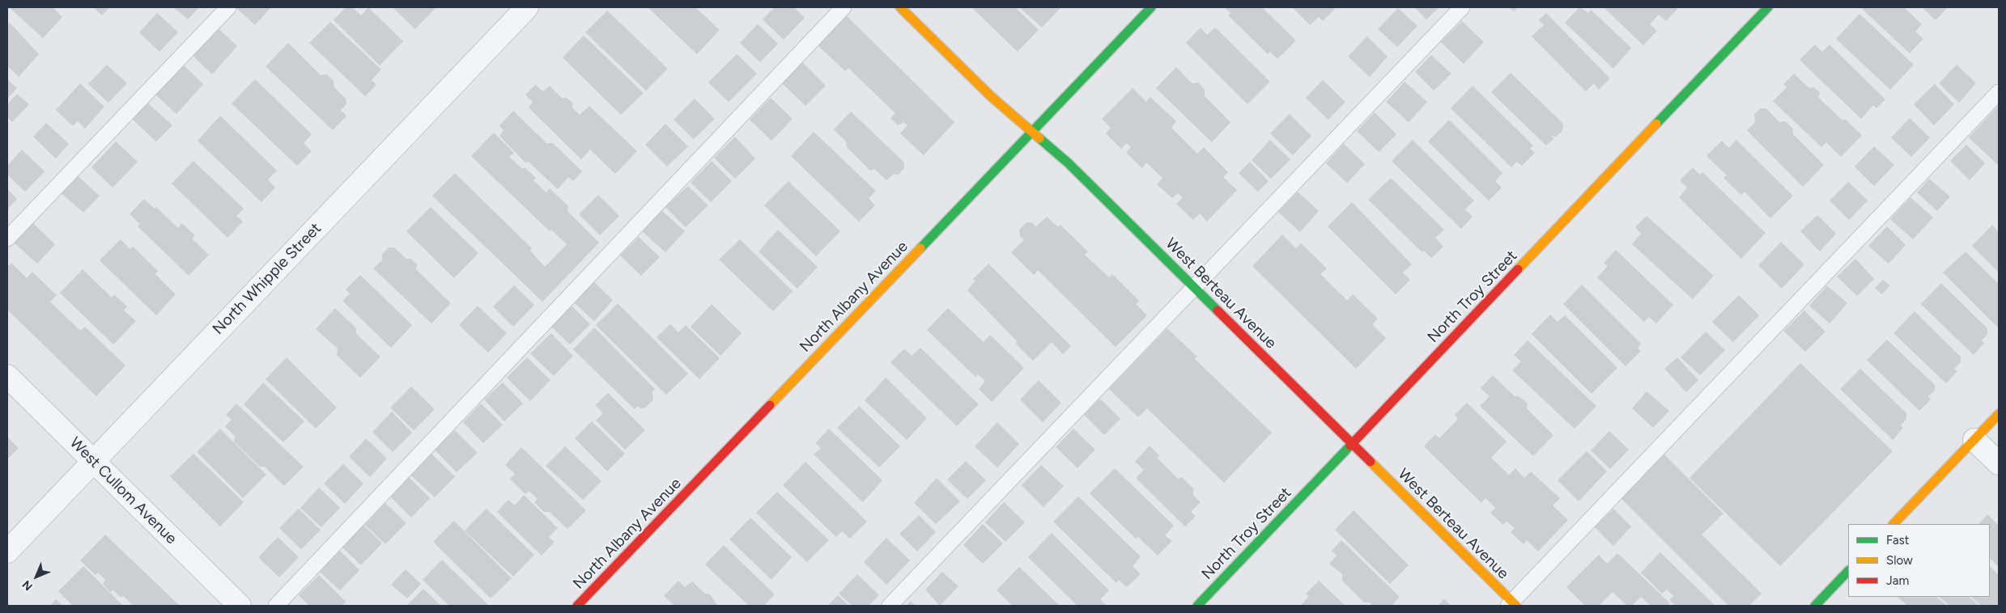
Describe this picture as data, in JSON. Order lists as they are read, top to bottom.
{
  "streets": {
    "street": [
      "North Whipple Street",
      "West Berteau Avenue",
      "North Albany Avenue",
      "North Troy Street",
      "West Cullom Avenue"
    ]
  },
  "crossings": [
    ["North Whipple Street", "West Cullom Avenue"],
    ["West Berteau Avenue", "North Albany Avenue"],
    ["West Berteau Avenue", "North Troy Street"]
  ],
  "legend": ["Fast", "Slow", "Jam"],
  "north": "bottom left"
}
